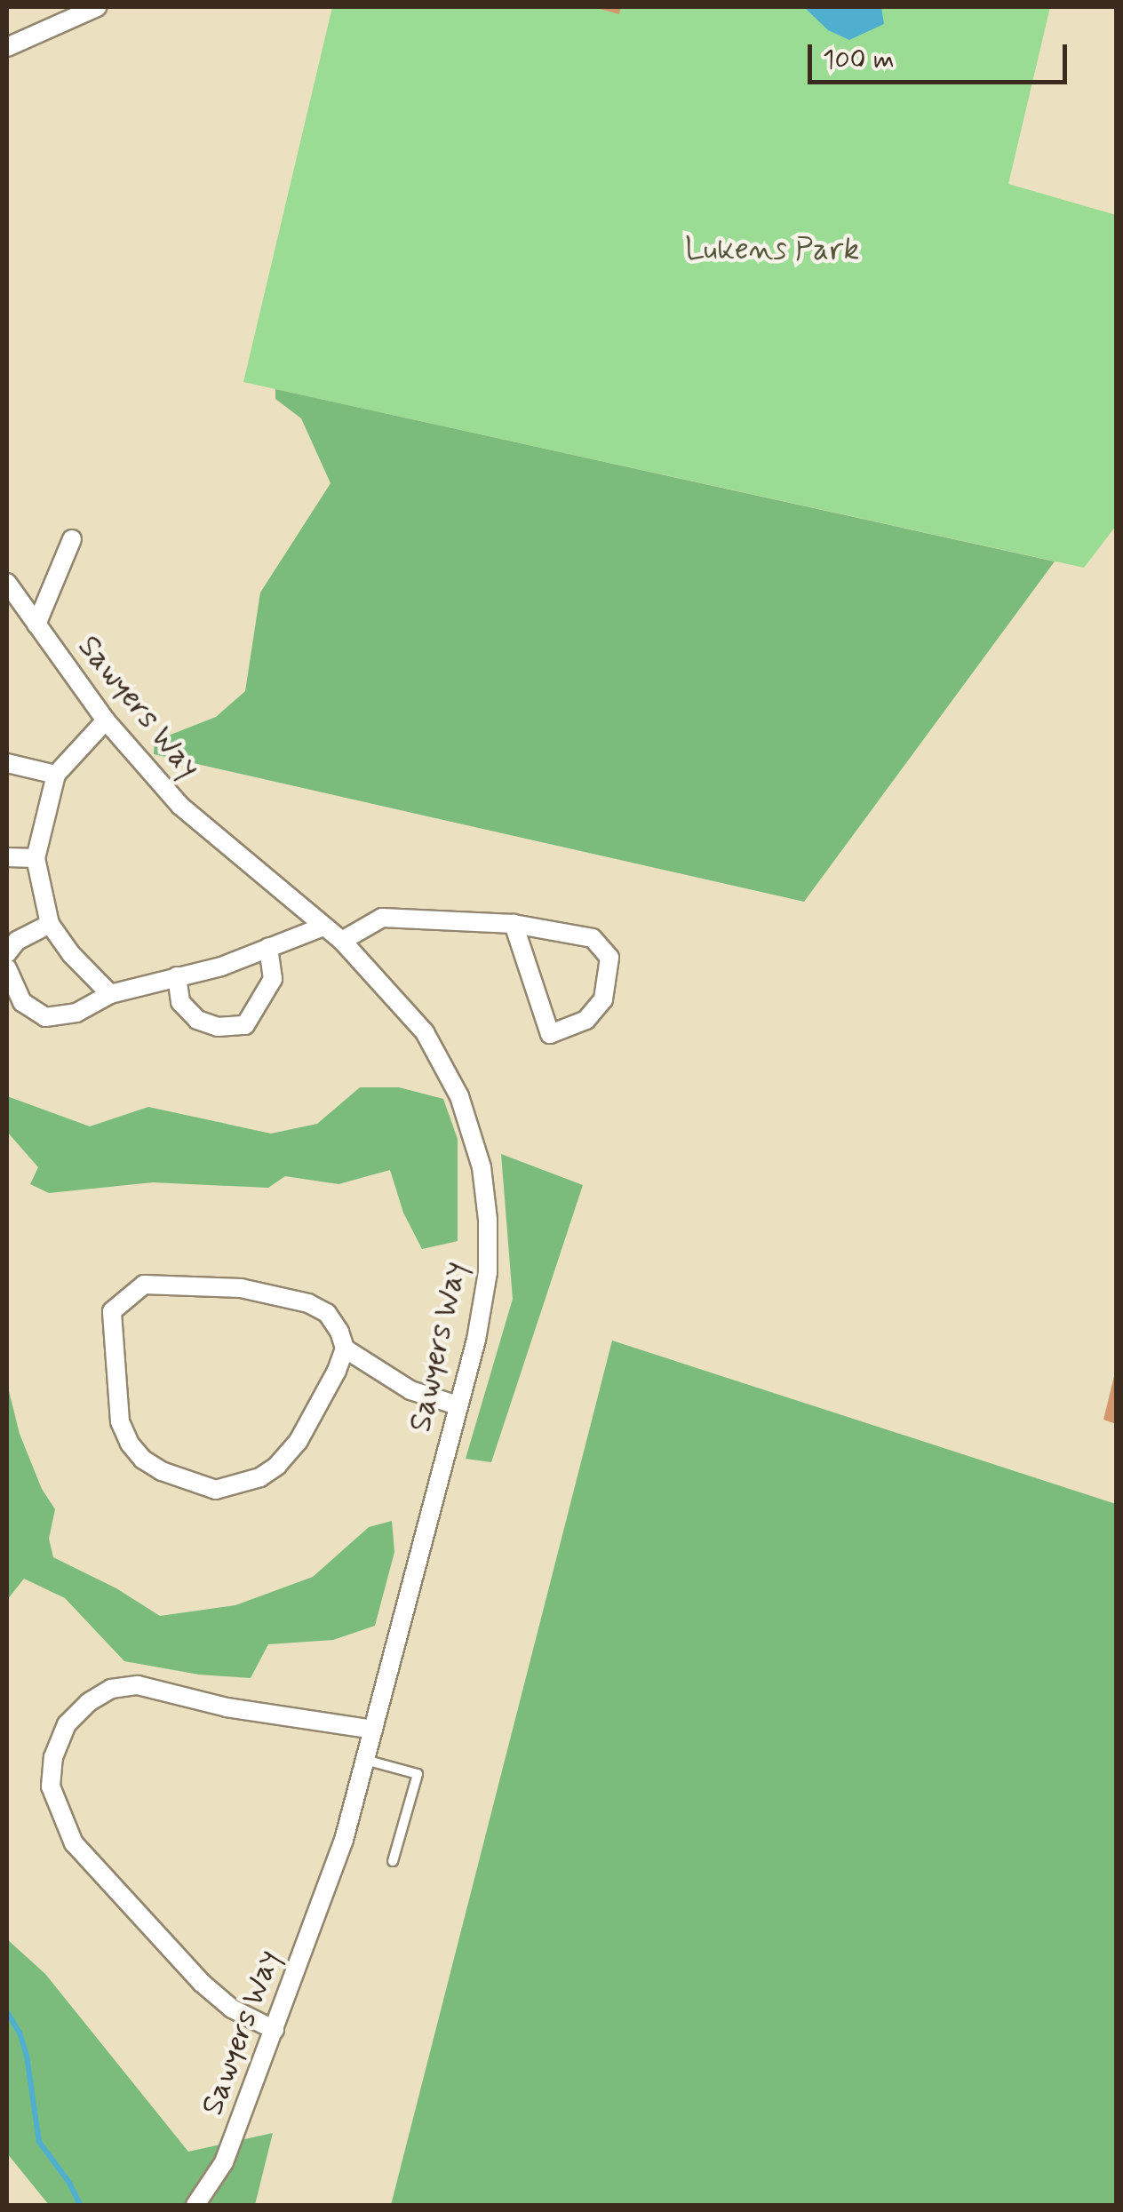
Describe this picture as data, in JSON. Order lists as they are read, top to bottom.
{
  "streets": {
    "street": ["Sawyers Way"]
  },
  "parks": ["Lukens Park"],
  "scale_bar": "100 m"
}
